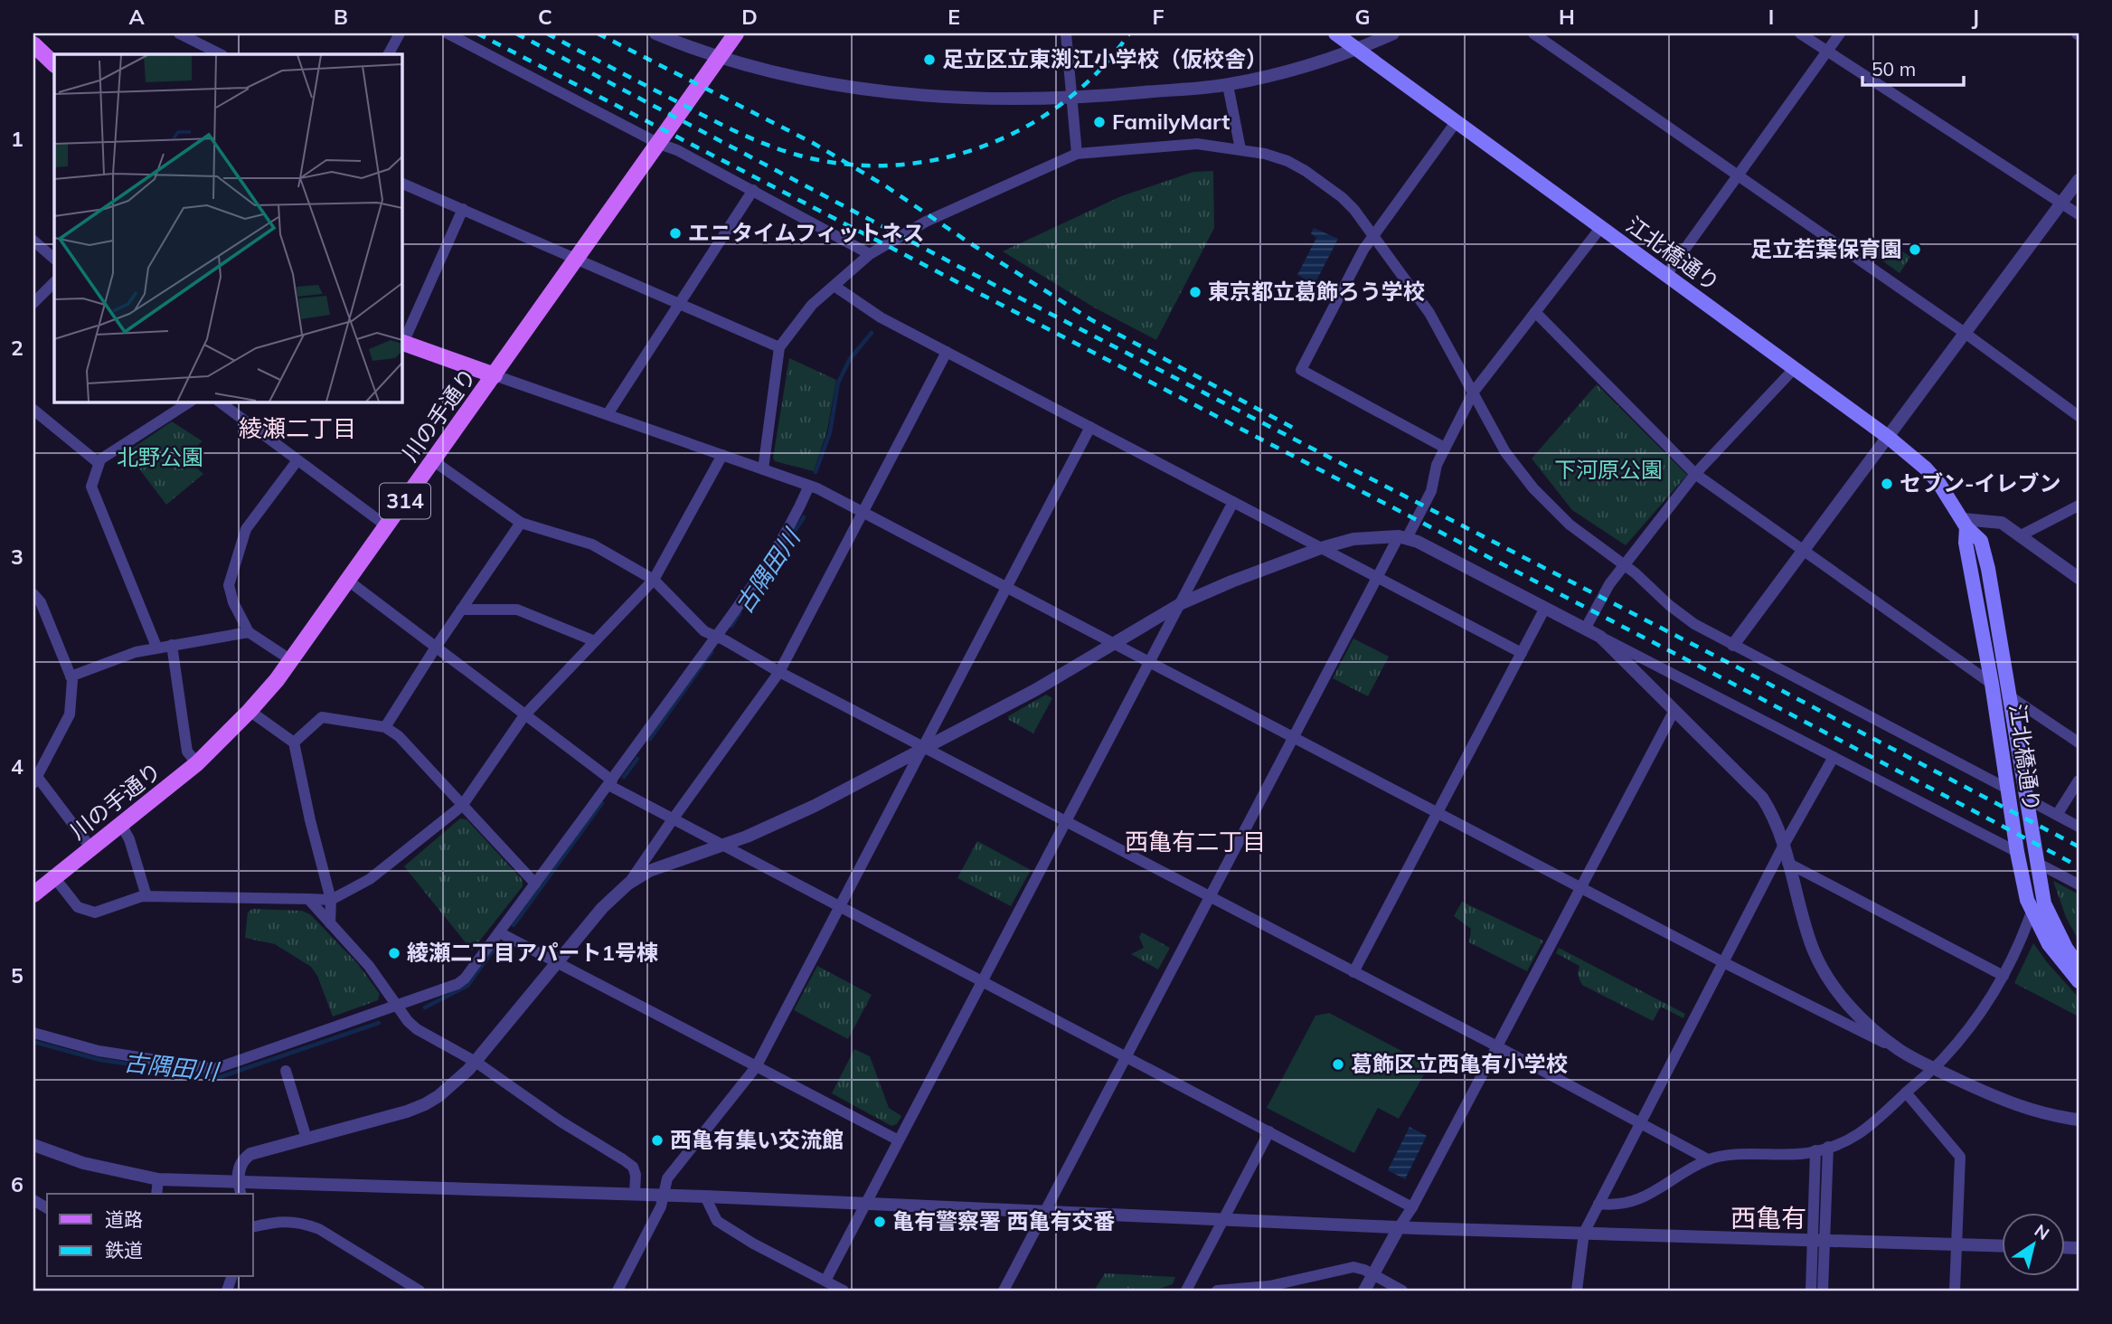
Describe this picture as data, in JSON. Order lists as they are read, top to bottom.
{
  "streets": {
    "main road": ["江北橋通り", "川の手通り", "314"]
  },
  "districts": ["綾瀬二丁目", "西亀有二丁目", "西亀有"],
  "water": ["古隅田川"],
  "parks": ["北野公園", "下河原公園"],
  "places": [
    "足立区立東渕江小学校（仮校舎）",
    "FamilyMart",
    "エニタイムフィットネス",
    "足立若葉保育園",
    "東京都立葛飾ろう学校",
    "セブン-イレブン",
    "綾瀬二丁目アパート1号棟",
    "葛飾区立西亀有小学校",
    "西亀有集い交流館",
    "亀有警察署 西亀有交番"
  ],
  "legend": ["道路", "鉄道"],
  "scale_bar": "50 m",
  "north": "top right",
  "grid": {
    "columns": [
      "A",
      "B",
      "C",
      "D",
      "E",
      "F",
      "G",
      "H",
      "I",
      "J"
    ],
    "rows": [
      "1",
      "2",
      "3",
      "4",
      "5",
      "6"
    ]
  }
}
